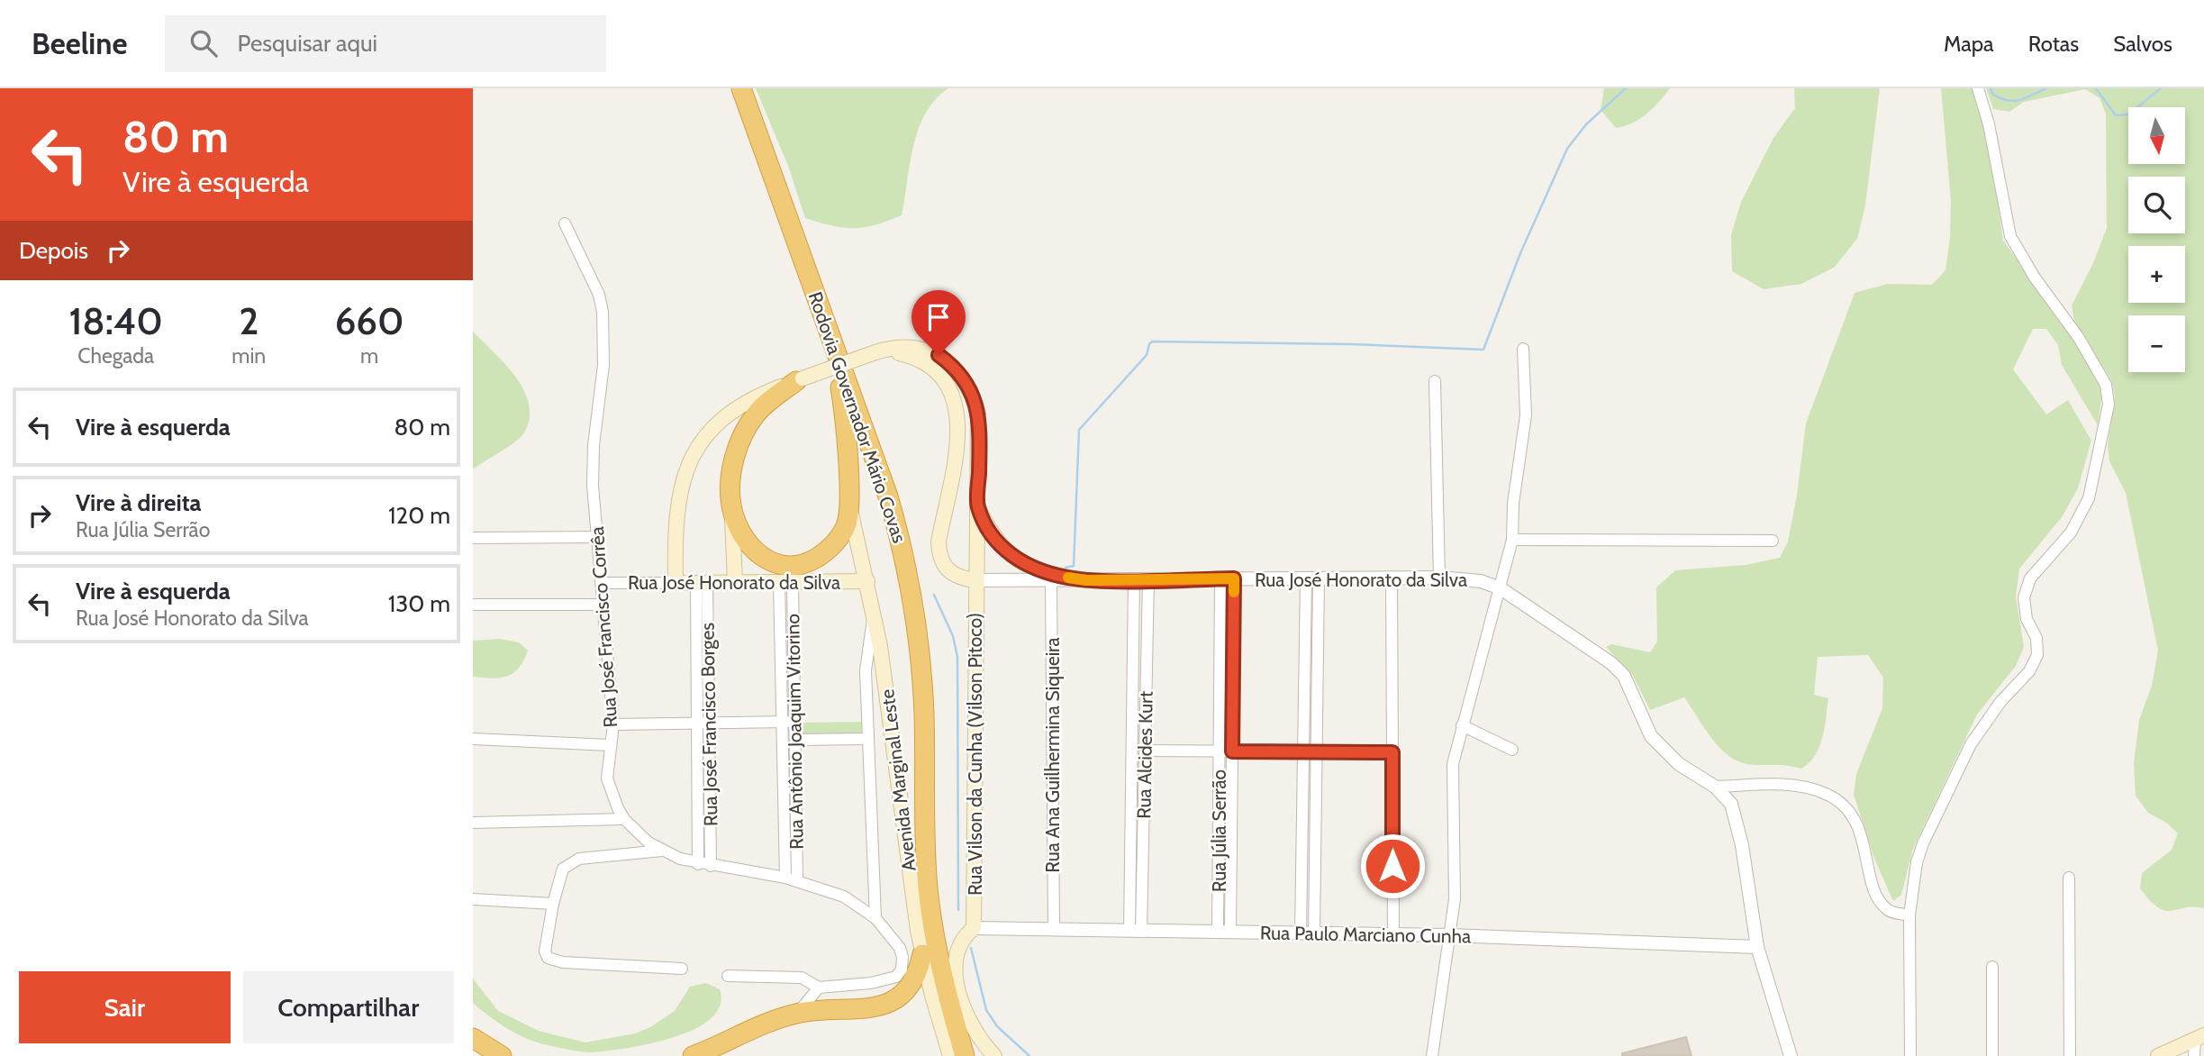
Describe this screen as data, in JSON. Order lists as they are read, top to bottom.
{
  "streets": {
    "highway": ["Rodovia Governador Mário Covas"],
    "main road": ["Rua José Honorato da Silva", "Rua Vilson da Cunha (Vilson Pitoco)", "Avenida Marginal Leste"],
    "street": [
      "Rua José Francisco Corrêa",
      "Rua José Francisco Borges",
      "Rua Antônio Joaquim Vitorino",
      "Rua Ana Guilhermina Siqueira",
      "Rua Alcides Kurt",
      "Rua Júlia Serrão",
      "Rua Paulo Marciano Cunha"
    ]
  },
  "crossings": [
    ["Rua José Honorato da Silva", "Rua José Francisco Corrêa"],
    ["Rua José Honorato da Silva", "Rua José Francisco Borges"],
    ["Rua José Honorato da Silva", "Rua Antônio Joaquim Vitorino"],
    ["Rua José Honorato da Silva", "Rua Alcides Kurt"],
    ["Rua José Honorato da Silva", "Avenida Marginal Leste"],
    ["Rua José Honorato da Silva", "Rua Júlia Serrão"],
    ["Rua José Honorato da Silva", "Rua Paulo Marciano Cunha"],
    ["Rua José Francisco Corrêa", "Rua José Francisco Borges"],
    ["Rua José Francisco Corrêa", "Rua Antônio Joaquim Vitorino"],
    ["Rua Vilson da Cunha (Vilson Pitoco)", "Rua Paulo Marciano Cunha"],
    ["Rua Ana Guilhermina Siqueira", "Rua Paulo Marciano Cunha"],
    ["Rua Alcides Kurt", "Rua Paulo Marciano Cunha"],
    ["Rua Júlia Serrão", "Rua Paulo Marciano Cunha"]
  ],
  "north": "bottom",
  "page": {
    "header": "Beeline",
    "search": "Pesquisar aqui",
    "nav": ["Mapa", "Rotas", "Salvos"],
    "turn": ["80 m", "Vire à esquerda"],
    "map_buttons": ["+", "−"],
    "then": "Depois",
    "eta": [
      "18:40",
      "Chegada",
      "2",
      "min",
      "660",
      "m"
    ],
    "list": [
      {
        "name": "Vire à esquerda",
        "value": "80 m"
      },
      {
        "name": "Vire à direita",
        "note": "Rua Júlia Serrão",
        "value": "120 m"
      },
      {
        "name": "Vire à esquerda",
        "note": "Rua José Honorato da Silva",
        "value": "130 m"
      }
    ],
    "buttons": ["Sair", "Compartilhar"]
  }
}
